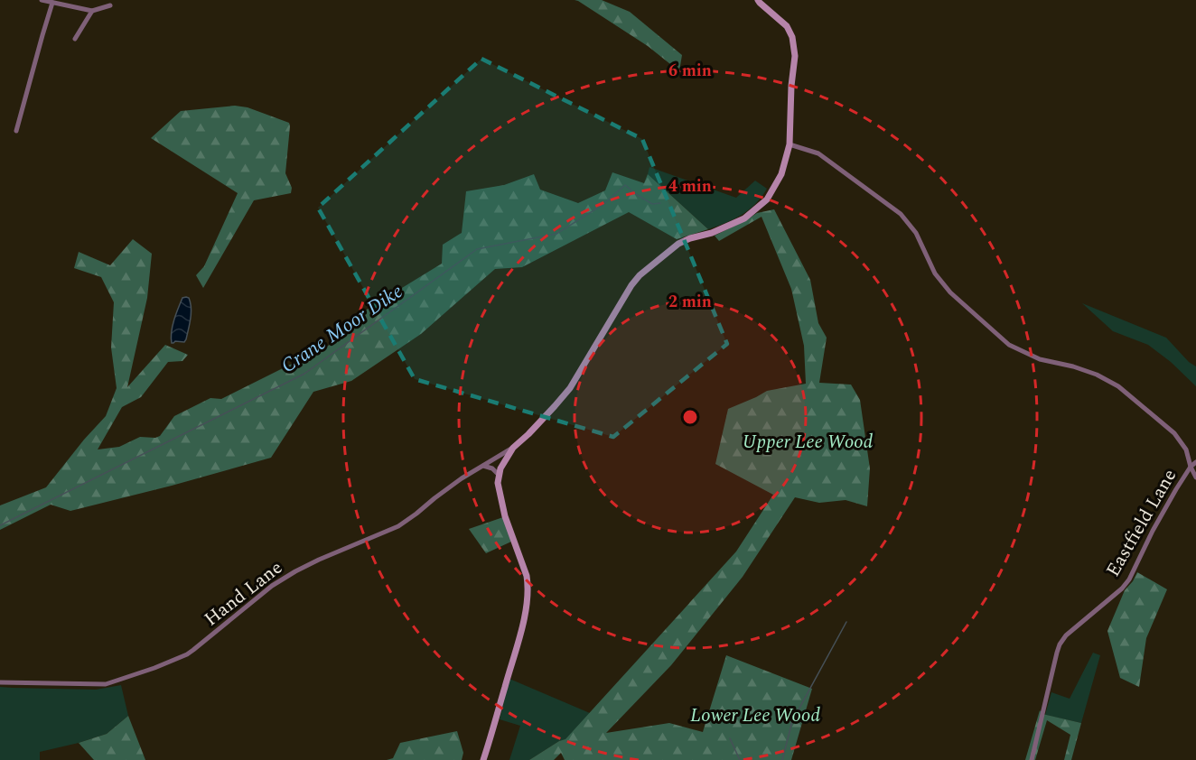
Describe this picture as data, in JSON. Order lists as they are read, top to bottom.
{
  "streets": {
    "street": ["Eastfield Lane", "Hand Lane"]
  },
  "water": ["Crane Moor Dike"],
  "parks": ["Upper Lee Wood", "Lower Lee Wood"],
  "rings": ["6 min", "4 min", "2 min"]
}
